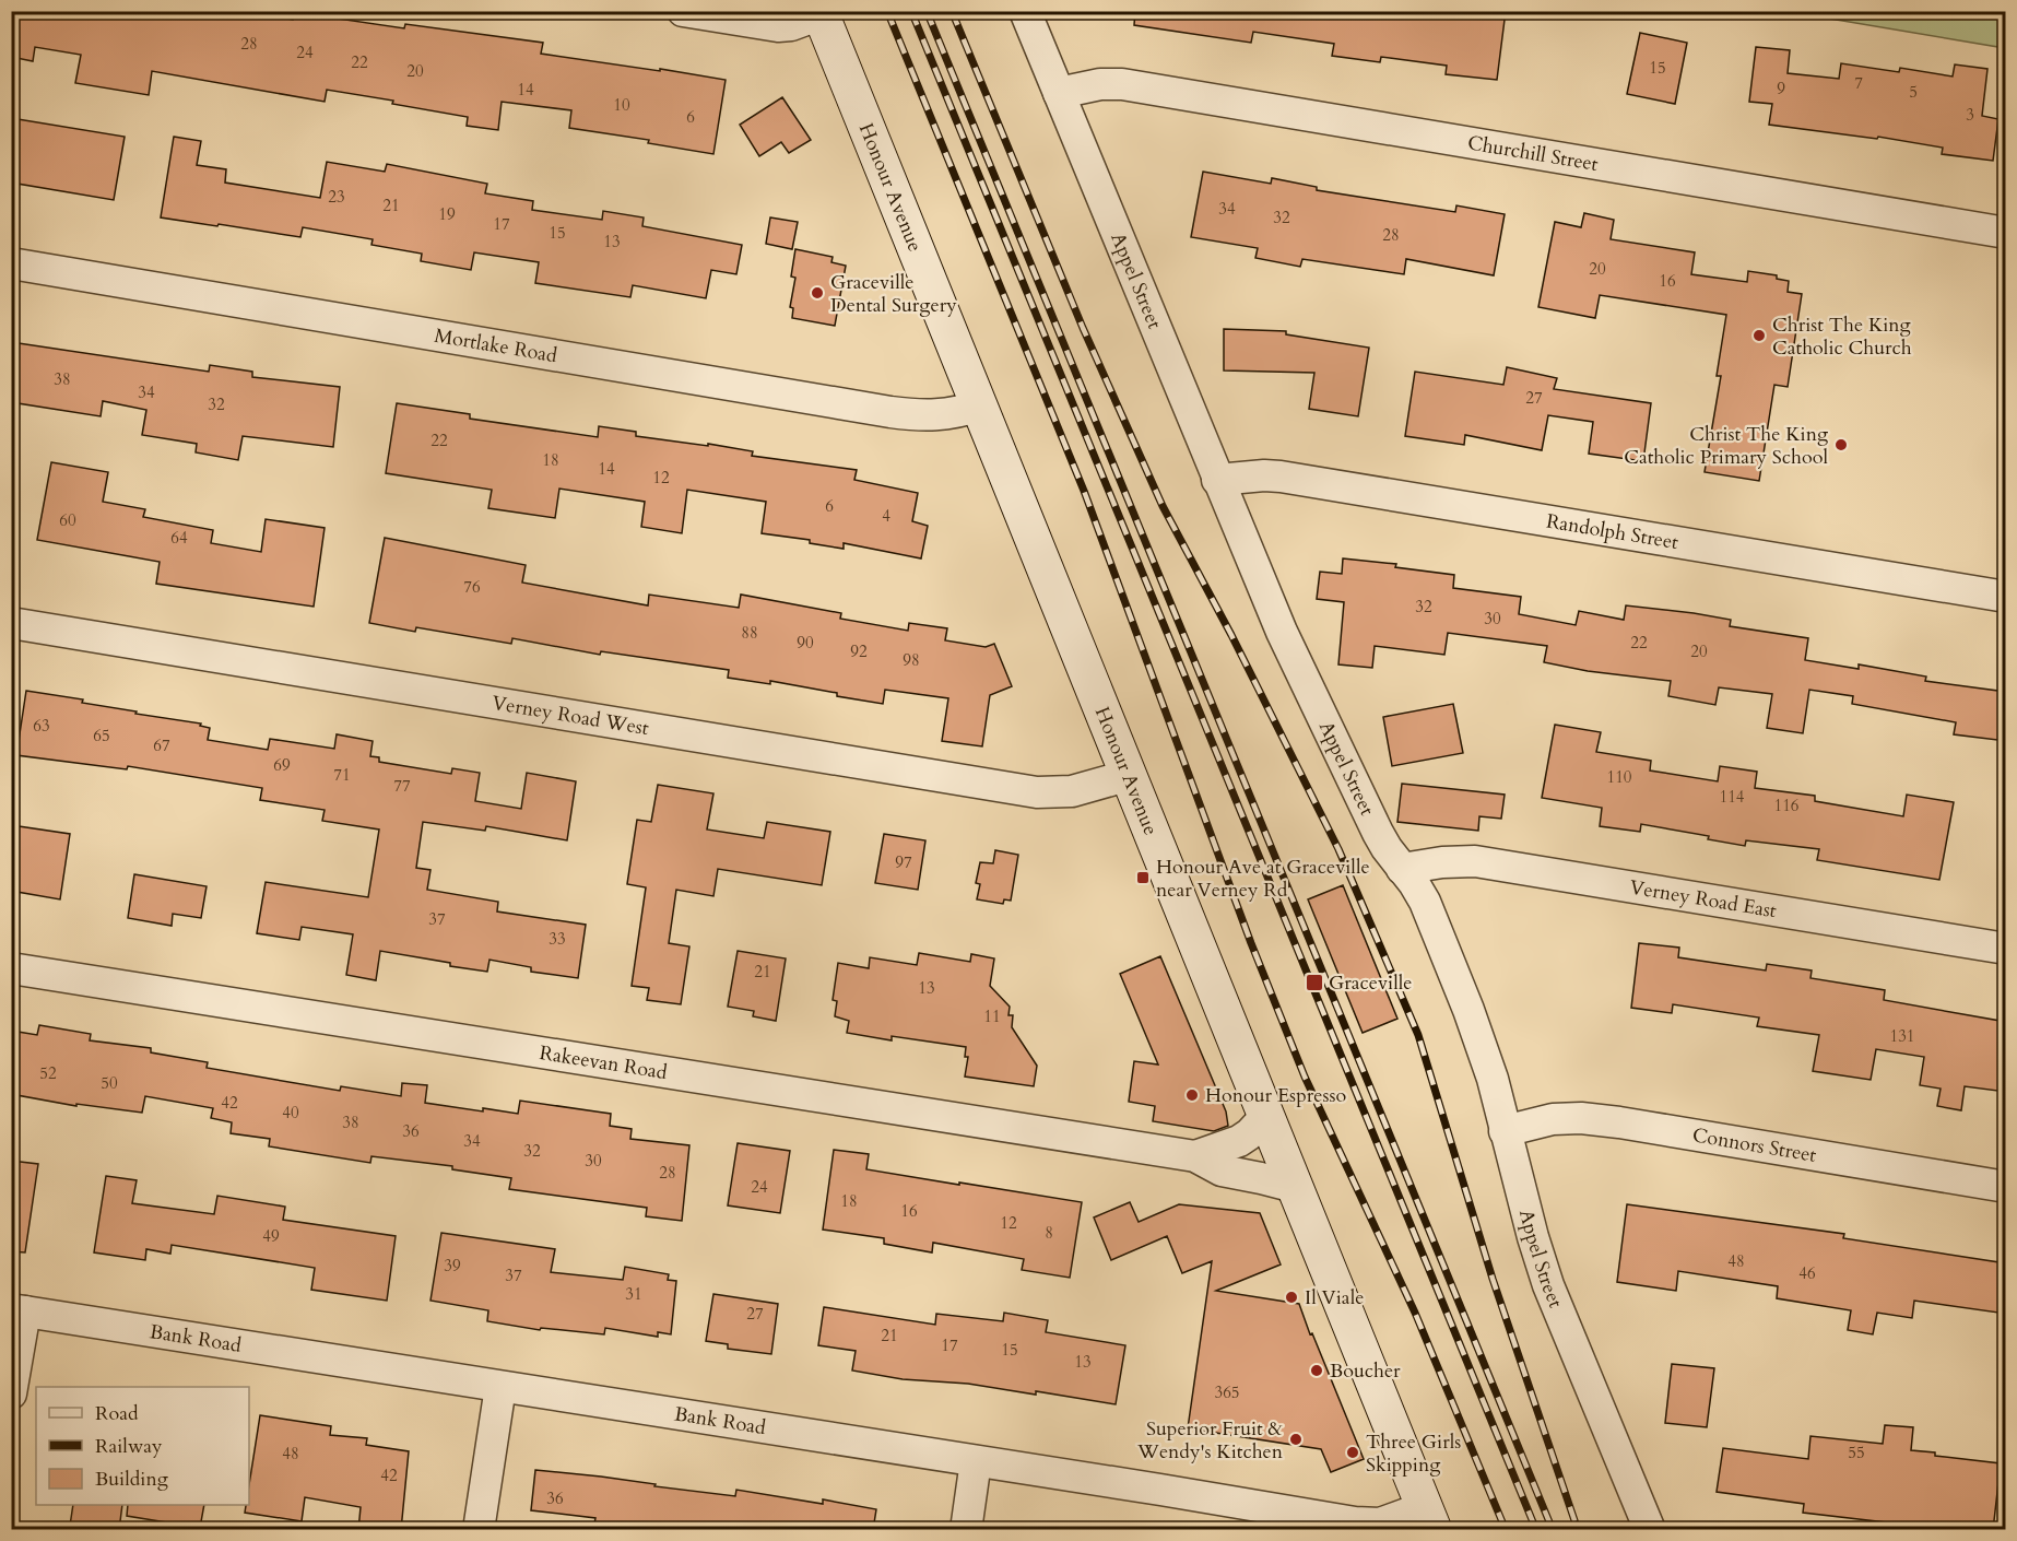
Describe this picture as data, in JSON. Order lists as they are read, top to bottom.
{
  "streets": {
    "main road": ["Honour Avenue"],
    "street": [
      "Churchill Street",
      "Appel Street",
      "Mortlake Road",
      "Randolph Street",
      "Verney Road West",
      "Verney Road East",
      "Rakeevan Road",
      "Connors Street",
      "Bank Road"
    ]
  },
  "crossings": [
    ["Churchill Street", "Appel Street"],
    ["Honour Avenue", "Mortlake Road"],
    ["Honour Avenue", "Verney Road West"],
    ["Honour Avenue", "Rakeevan Road"],
    ["Honour Avenue", "Bank Road"],
    ["Appel Street", "Randolph Street"],
    ["Appel Street", "Verney Road East"],
    ["Appel Street", "Connors Street"]
  ],
  "places": {
    "other": [
      "Graceville Dental Surgery",
      "Christ The King Catholic Church",
      "Christ The King Catholic Primary School",
      "Honour Espresso",
      "Il Viale",
      "Boucher",
      "Superior Fruit & Wendy's Kitchen",
      "Three Girls Skipping"
    ],
    "transit": ["Honour Ave at Graceville near Verney Rd", "Graceville"]
  },
  "house_numbers": [
    "28",
    "24",
    "22",
    "15",
    "20",
    "7",
    "9",
    "14",
    "5",
    "10",
    "3",
    "6",
    "23",
    "21",
    "34",
    "19",
    "32",
    "17",
    "15",
    "28",
    "13",
    "20",
    "16",
    "38",
    "34",
    "27",
    "32",
    "22",
    "18",
    "14",
    "12",
    "6",
    "4",
    "60",
    "64",
    "76",
    "32",
    "30",
    "88",
    "90",
    "22",
    "92",
    "20",
    "98",
    "63",
    "65",
    "67",
    "69",
    "71",
    "110",
    "77",
    "114",
    "116",
    "97",
    "37",
    "33",
    "21",
    "13",
    "11",
    "131",
    "52",
    "50",
    "42",
    "40",
    "38",
    "36",
    "34",
    "32",
    "30",
    "28",
    "24",
    "18",
    "16",
    "12",
    "8",
    "49",
    "48",
    "39",
    "46",
    "37",
    "31",
    "27",
    "21",
    "17",
    "15",
    "13",
    "365",
    "55",
    "48",
    "42",
    "36"
  ],
  "legend": ["Road", "Railway", "Building"]
}
